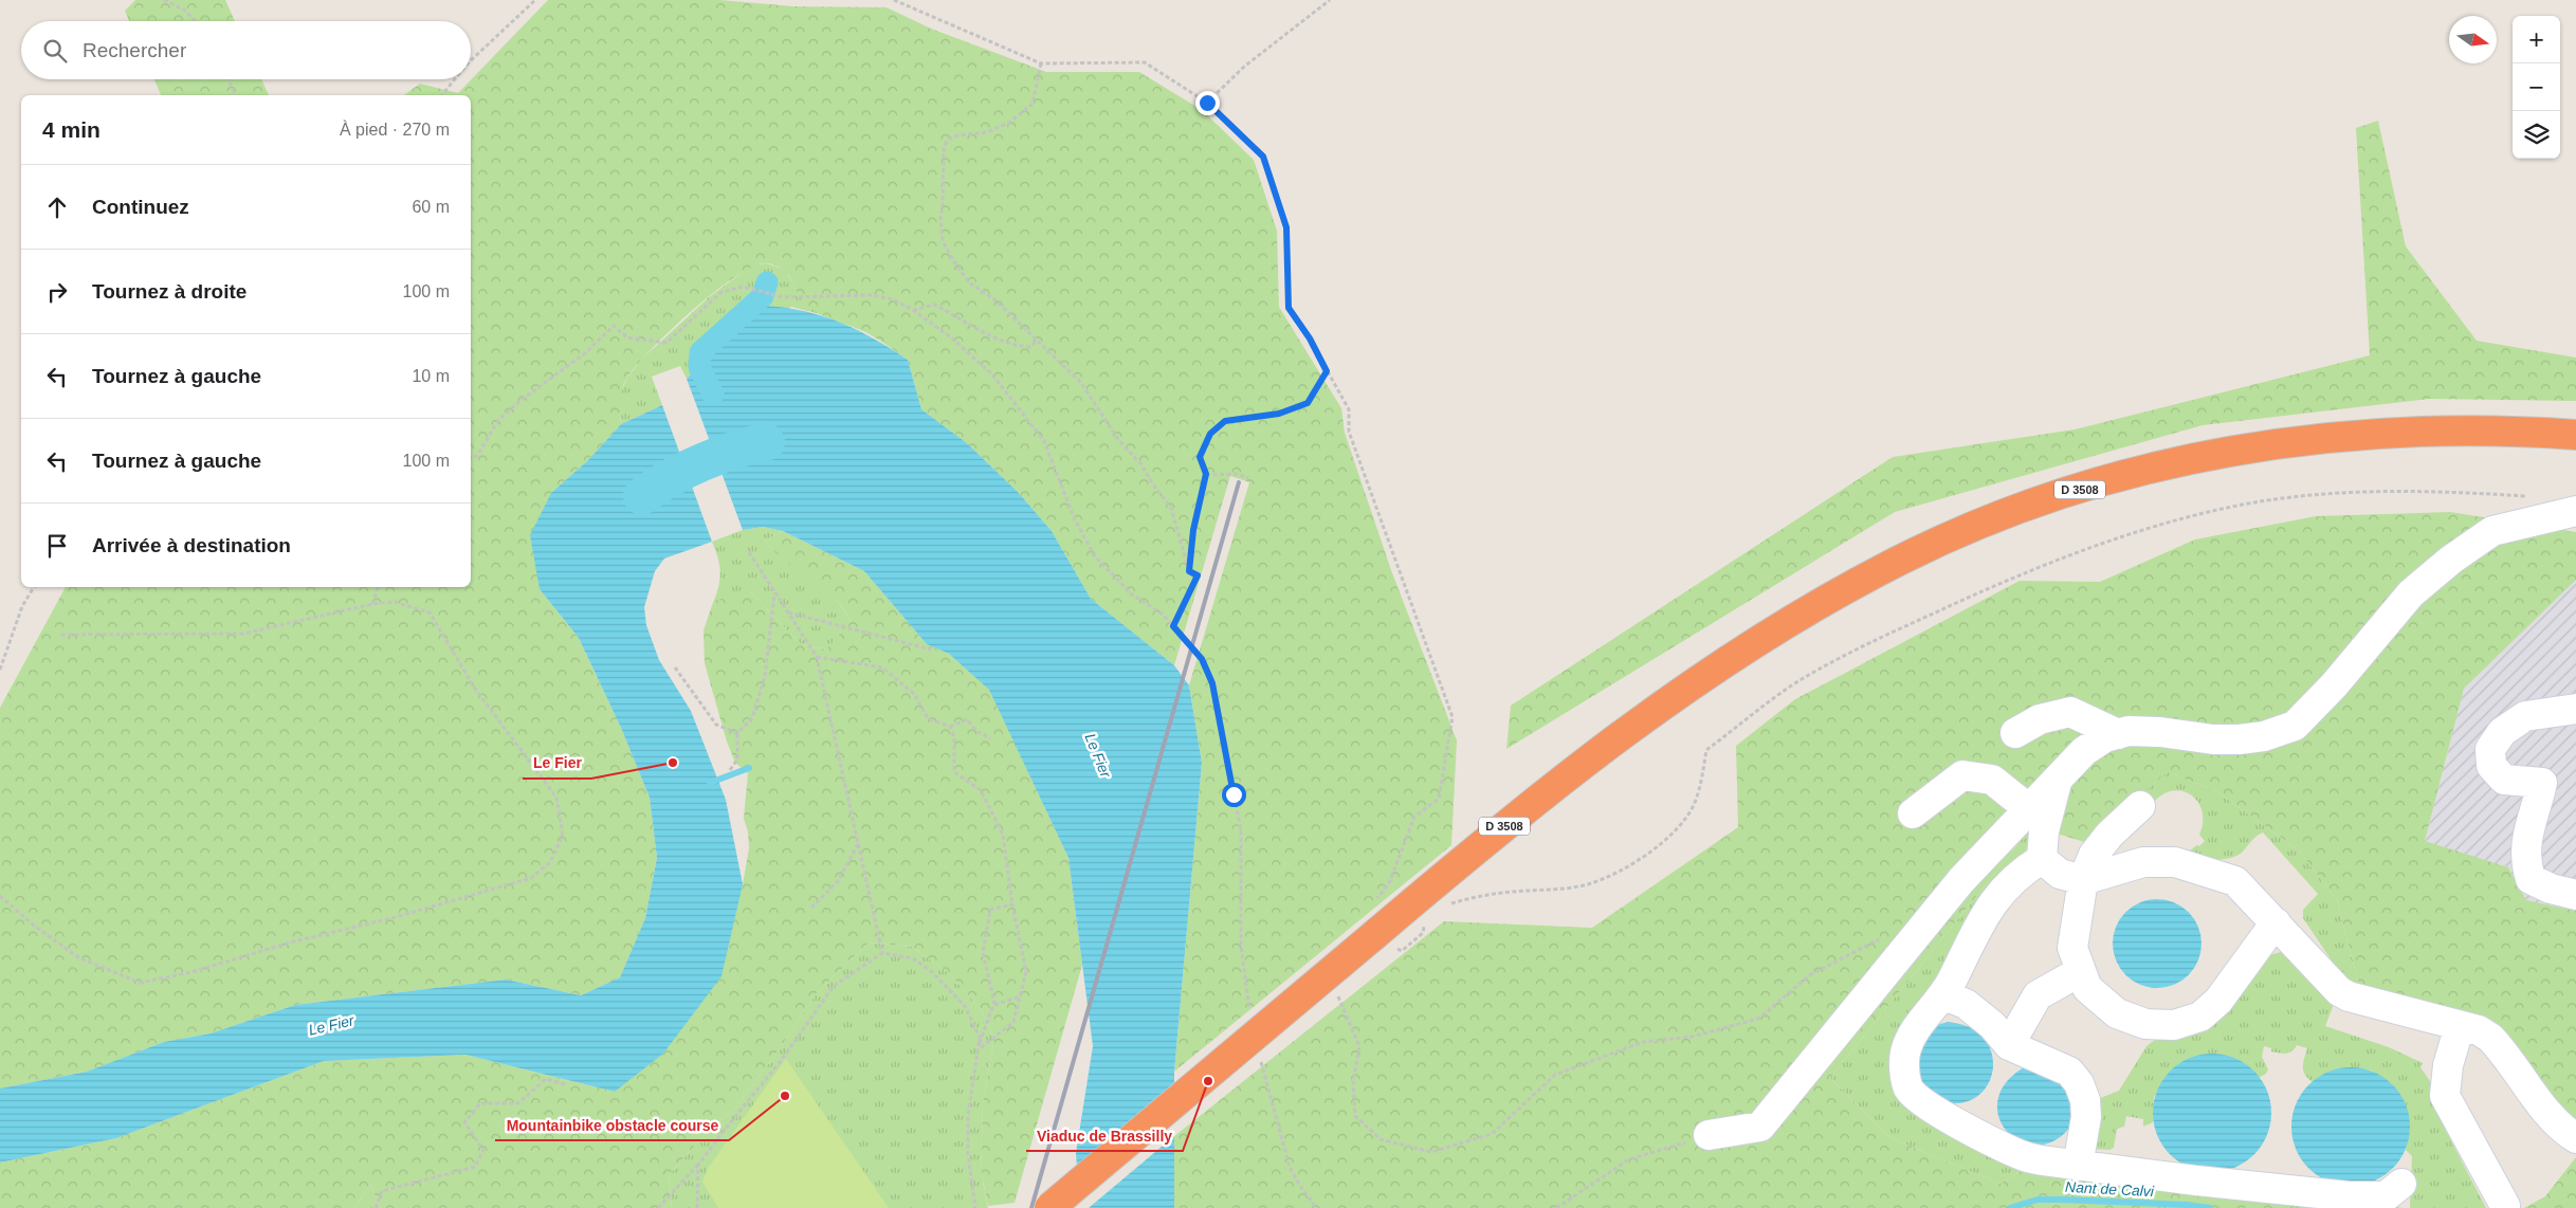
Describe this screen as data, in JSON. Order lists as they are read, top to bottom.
{
  "streets": {
    "highway": ["D 3508"]
  },
  "water": ["Le Fier", "Nant de Calvi"],
  "places": ["Le Fier", "Viaduc de Brassilly", "Mountainbike obstacle course"],
  "north": "right",
  "page": {
    "map_buttons": ["+", "−"],
    "search": "Rechercher",
    "heading": ["4 min", "À pied · 270 m"],
    "list": [
      ["Continuez", "60 m"],
      ["Tournez à droite", "100 m"],
      ["Tournez à gauche", "10 m"],
      ["Tournez à gauche", "100 m"],
      "Arrivée à destination"
    ]
  }
}
